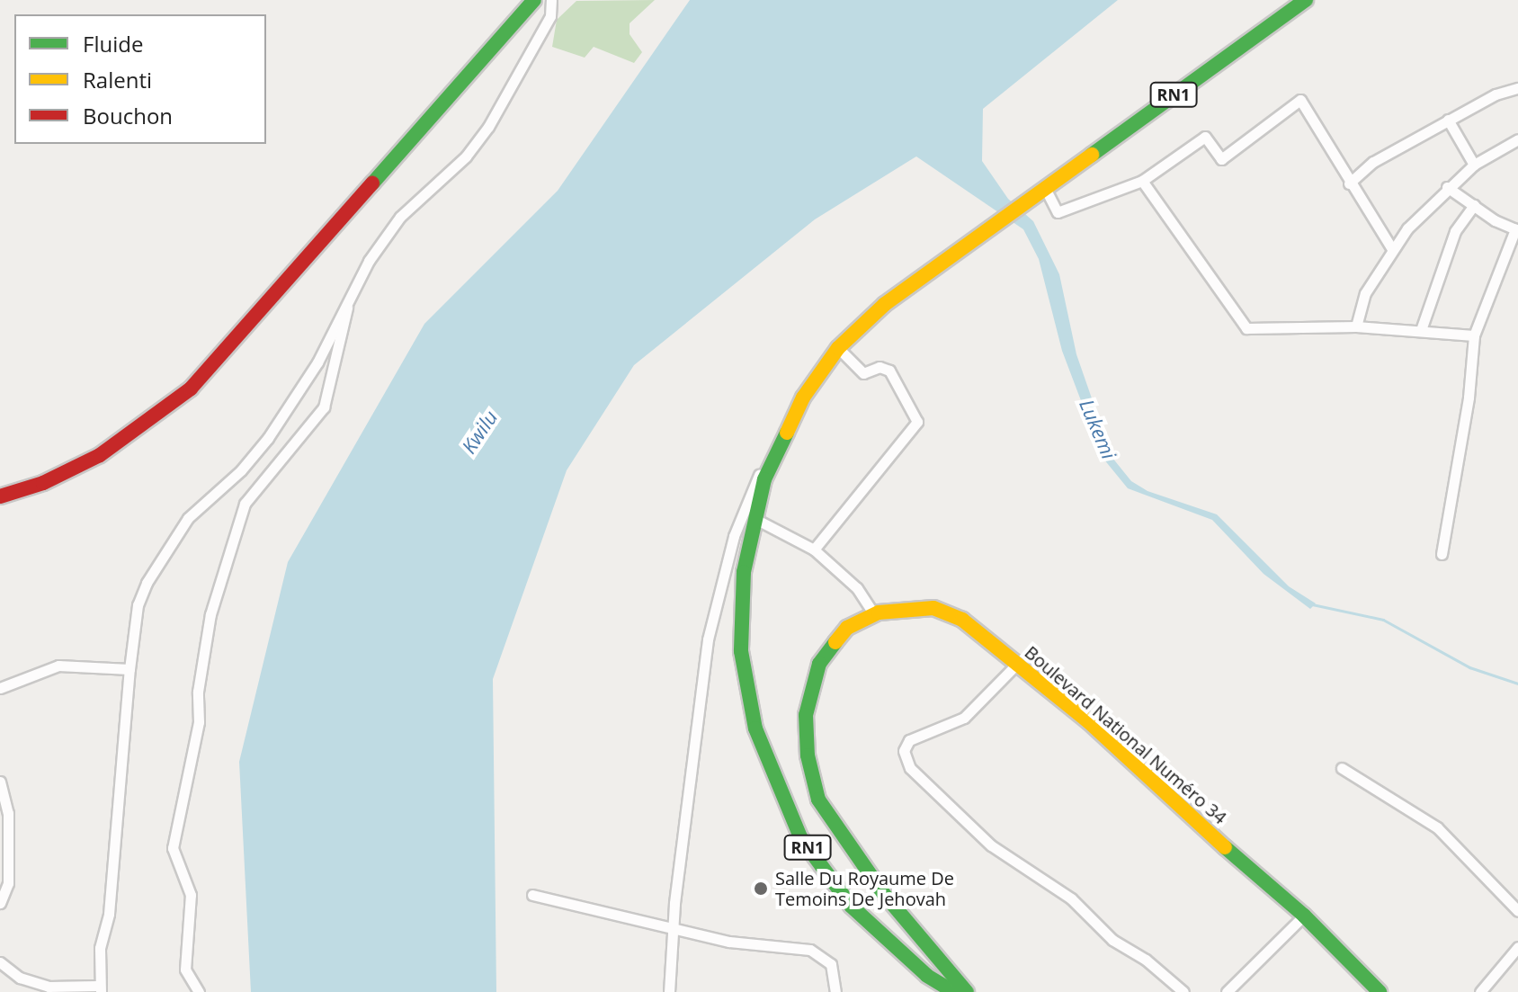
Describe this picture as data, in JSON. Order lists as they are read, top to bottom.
{
  "streets": {
    "main road": ["RN1", "Boulevard National Numéro 34"]
  },
  "water": ["Lukemi", "Kwilu"],
  "places": ["Salle Du Royaume De Temoins De Jehovah"],
  "legend": ["Fluide", "Ralenti", "Bouchon"]
}
